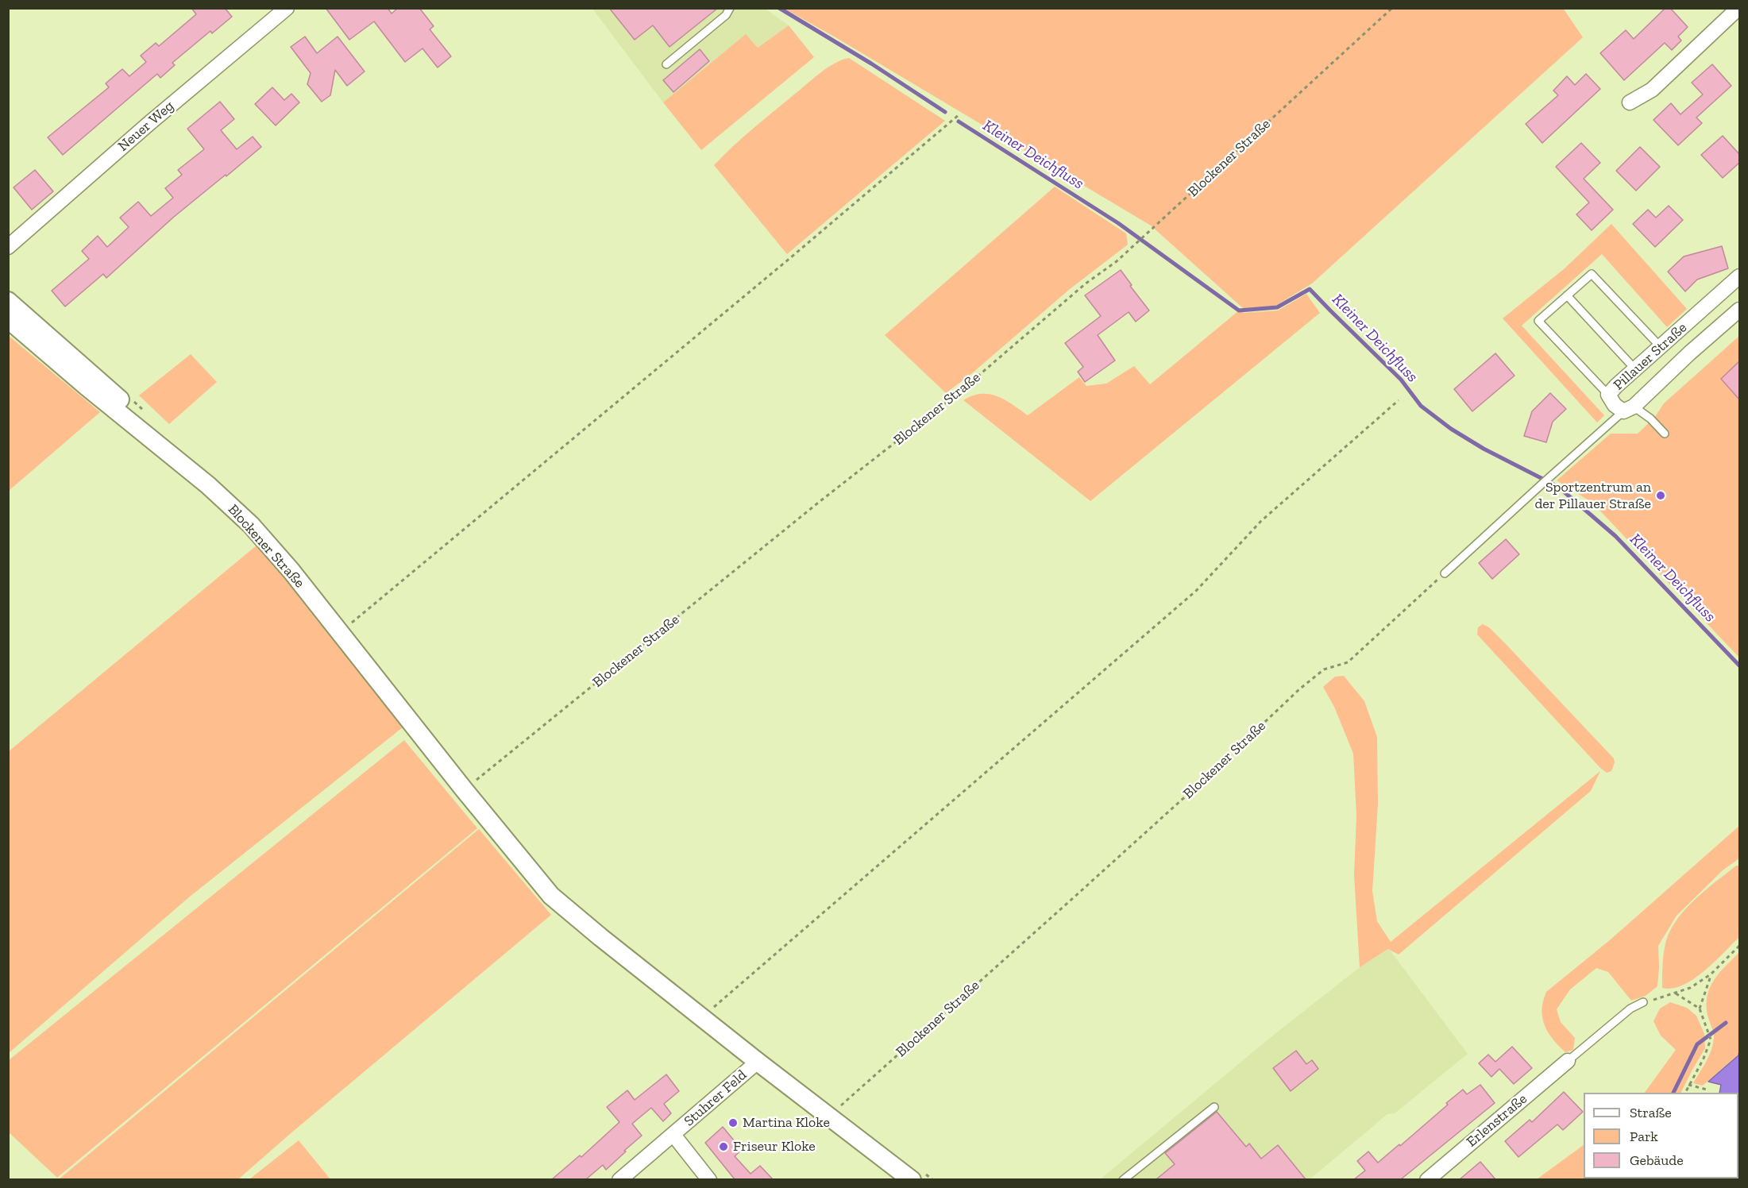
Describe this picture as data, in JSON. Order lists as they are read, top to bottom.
{
  "streets": {
    "street": [
      "Neuer Weg",
      "Blockener Straße",
      "Pillauer Straße",
      "Stuhrer Feld",
      "Erlenstraße"
    ]
  },
  "crossings": [
    ["Blockener Straße", "Stuhrer Feld"]
  ],
  "water": ["Kleiner Deichfluss"],
  "places": ["Sportzentrum an der Pillauer Straße", "Martina Kloke", "Friseur Kloke"],
  "legend": ["Straße", "Park", "Gebäude"]
}
